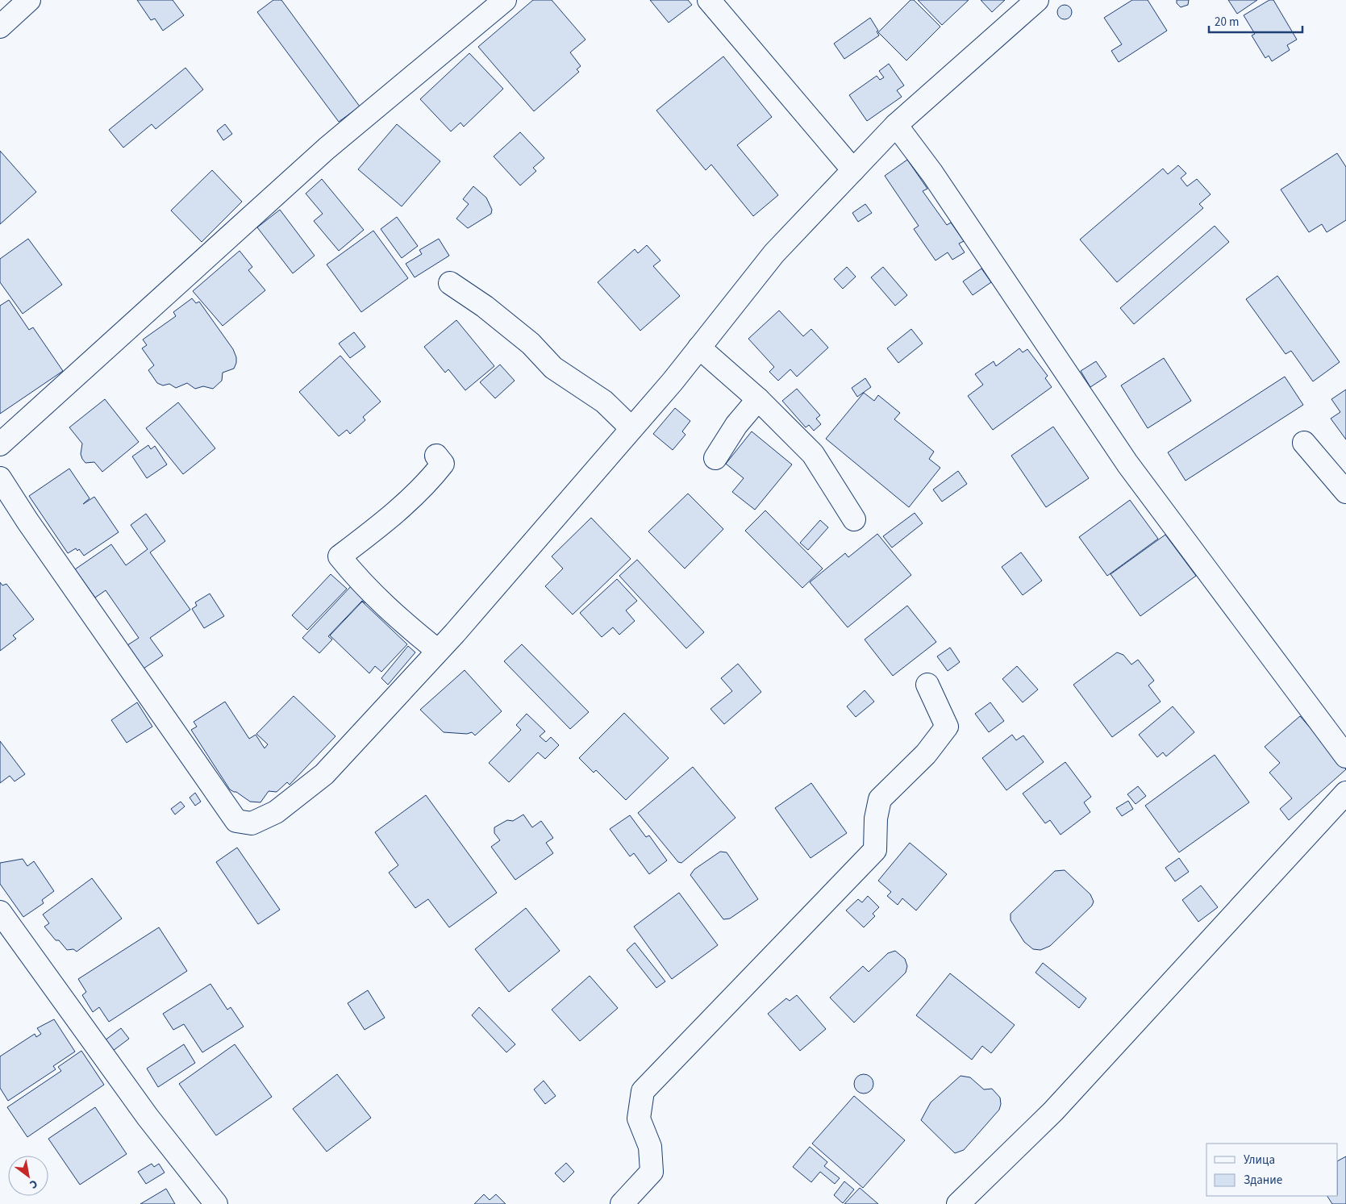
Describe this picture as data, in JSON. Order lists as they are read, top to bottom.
{
  "legend": ["Улица", "Здание"],
  "scale_bar": "20 m",
  "north": "bottom right"
}
